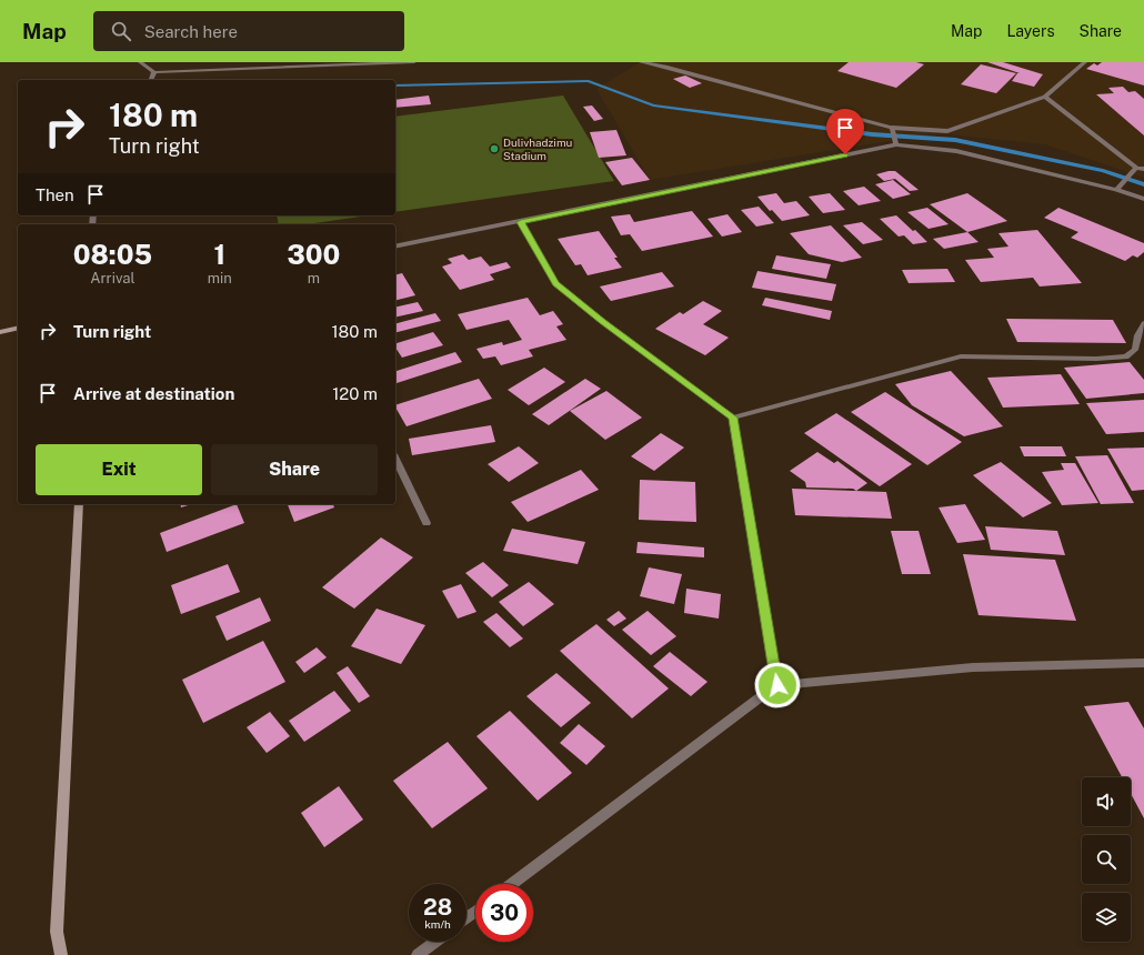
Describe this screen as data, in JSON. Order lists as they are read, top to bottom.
{
  "places": ["Dulivhadzimu Stadium"],
  "page": {
    "header": "Map",
    "search": "Search here",
    "nav": ["Map", "Layers", "Share"],
    "turn": ["180 m", "Turn right"],
    "then": "Then",
    "eta": [
      "08:05",
      "Arrival",
      "1",
      "min",
      "300",
      "m"
    ],
    "list": [
      {
        "name": "Turn right",
        "value": "180 m"
      },
      {
        "name": "Arrive at destination",
        "value": "120 m"
      }
    ],
    "buttons": ["Exit", "Share"],
    "speed": "28 km/h",
    "limit": "30"
  }
}
